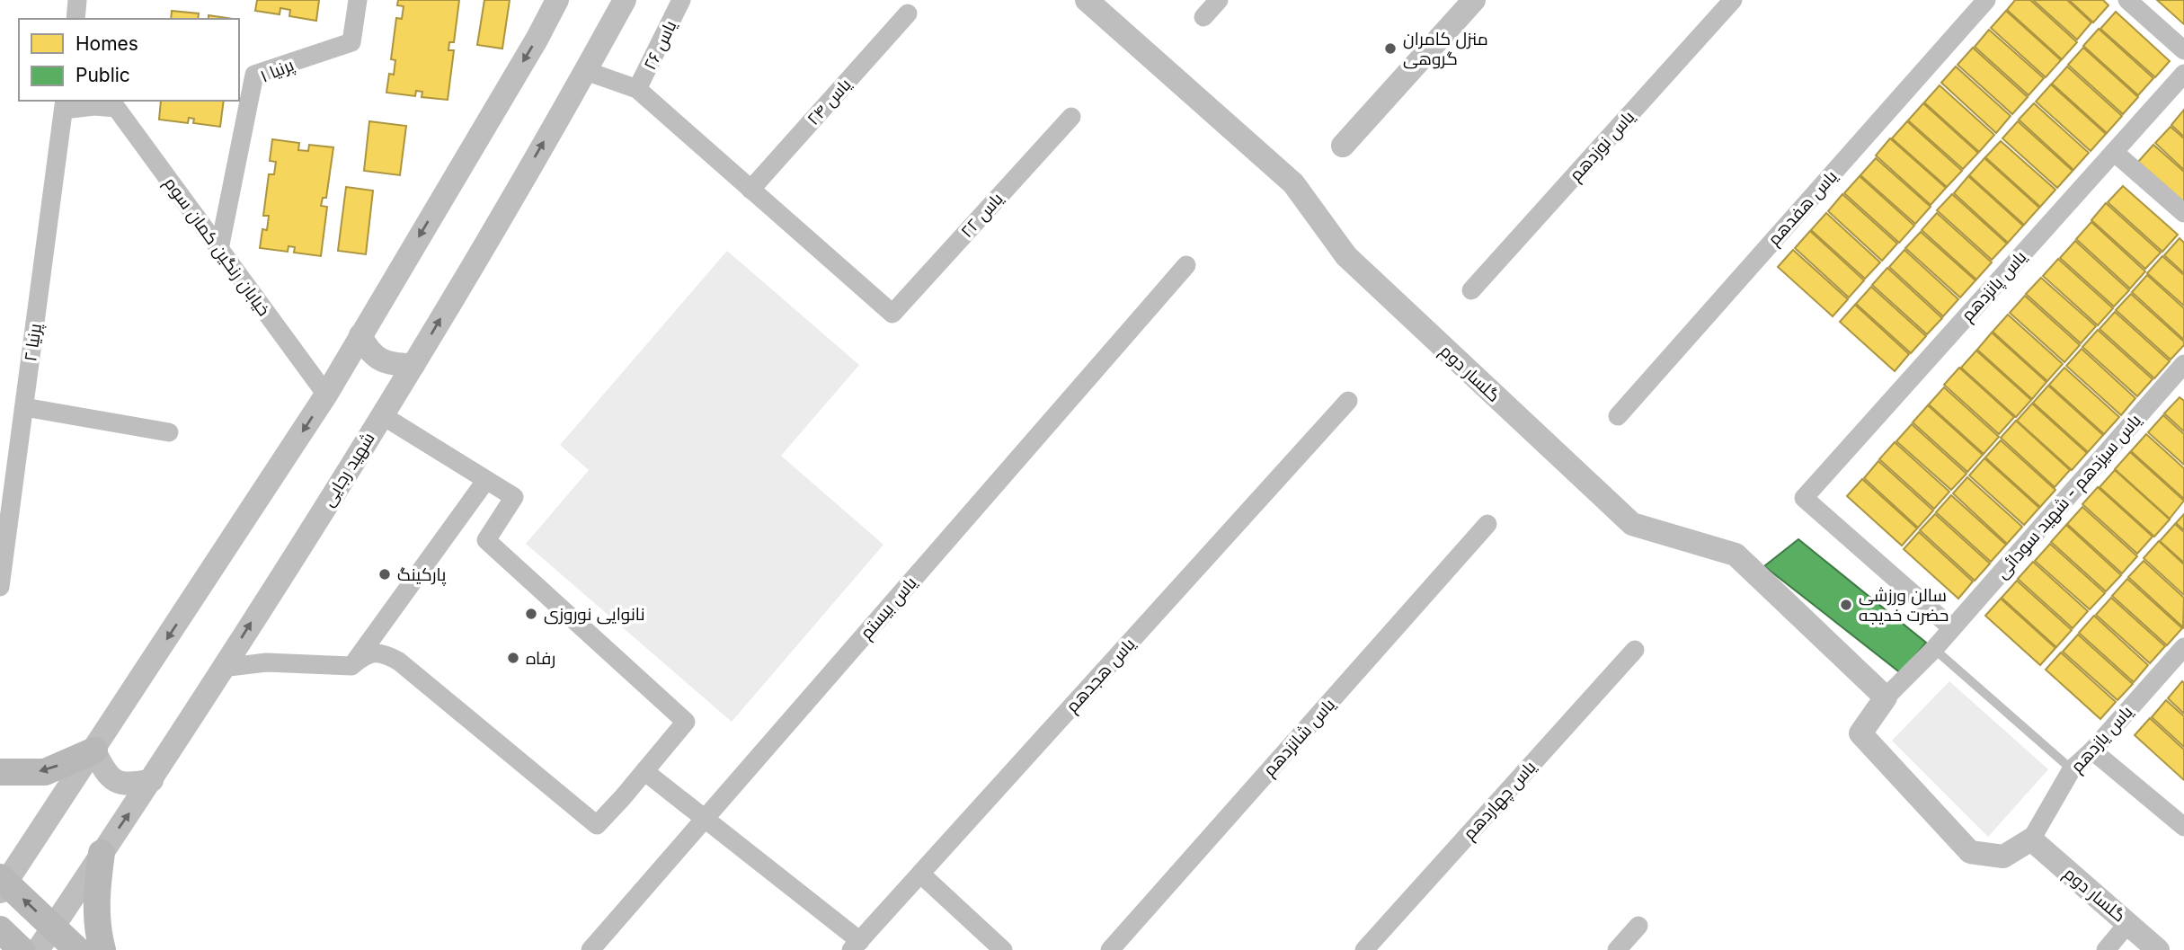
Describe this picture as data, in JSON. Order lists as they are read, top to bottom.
{
  "streets": {
    "street": [
      "یاس ۲۶",
      "پرنیا ۱",
      "یاس ۲۴",
      "یاس نوزدهم",
      "یاس هفدهم",
      "یاس ۲۲",
      "خیابان رنگین کمان سوم",
      "یاس پانزدهم",
      "پرنیا ۲",
      "گلسار دوم",
      "شهید رجایی",
      "یاس سیزدهم - شهید سودائی",
      "یاس بیستم",
      "یاس هجدهم",
      "یاس شانزدهم",
      "یاس یازدهم",
      "یاس چهاردهم"
    ]
  },
  "crossings": [
    ["پرنیا ۱", "خیابان رنگین کمان سوم"],
    ["یاس ۲۴", "یاس ۲۲"],
    ["یاس پانزدهم", "یاس سیزدهم - شهید سودائی"],
    ["گلسار دوم", "یاس سیزدهم - شهید سودائی"],
    ["گلسار دوم", "یاس یازدهم"]
  ],
  "places": [
    "منزل کامران گروهی",
    "پارکینگ",
    "سالن ورزشی حضرت خدیجه",
    "نانوایی نوروزی",
    "رفاه"
  ],
  "legend": ["Homes", "Public"]
}
